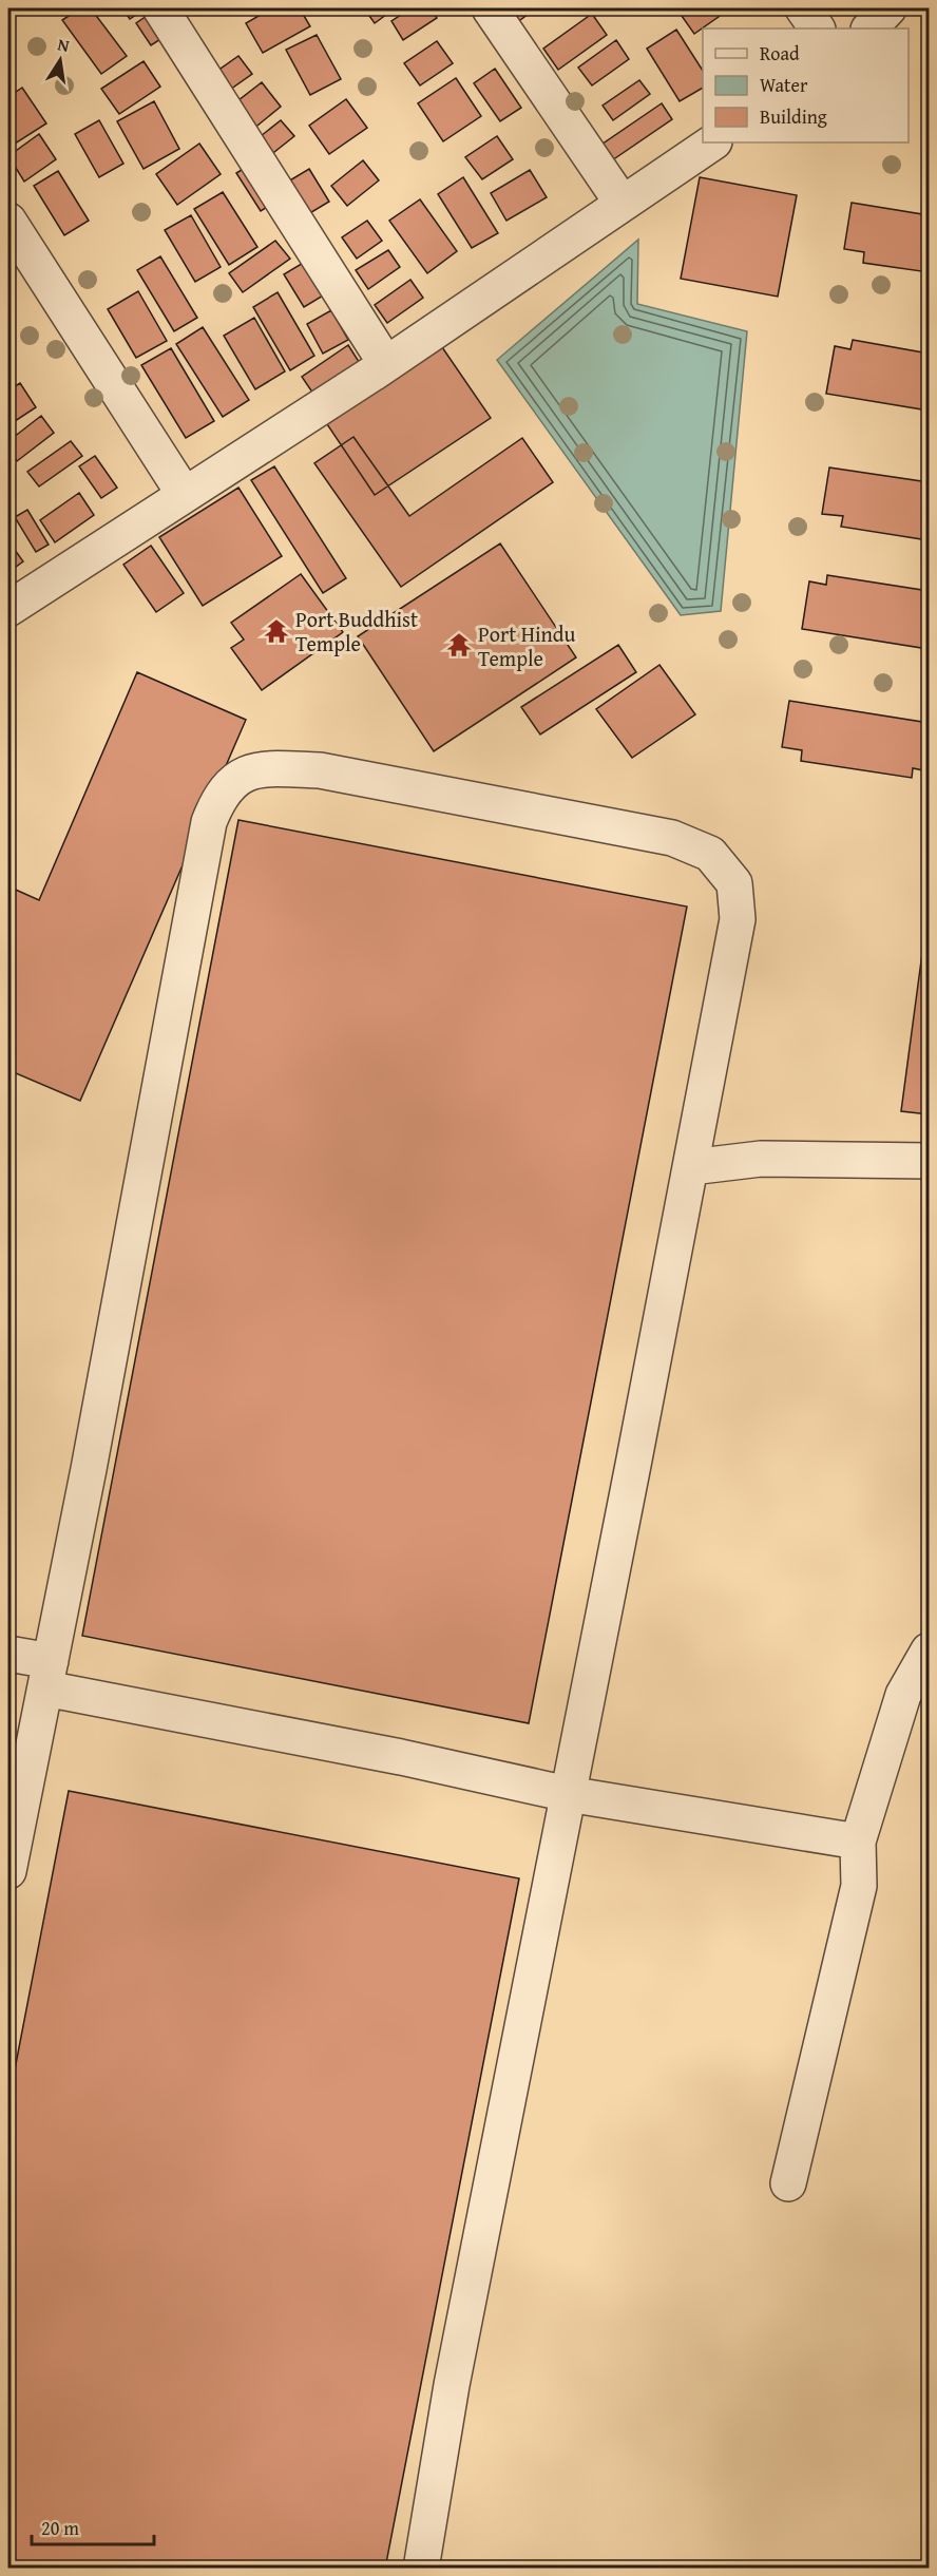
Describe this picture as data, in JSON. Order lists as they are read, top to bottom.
{
  "places": {
    "temple": ["Port Buddhist Temple", "Port Hindu Temple"]
  },
  "legend": ["Road", "Water", "Building"],
  "scale_bar": "20 m",
  "north": "top"
}
